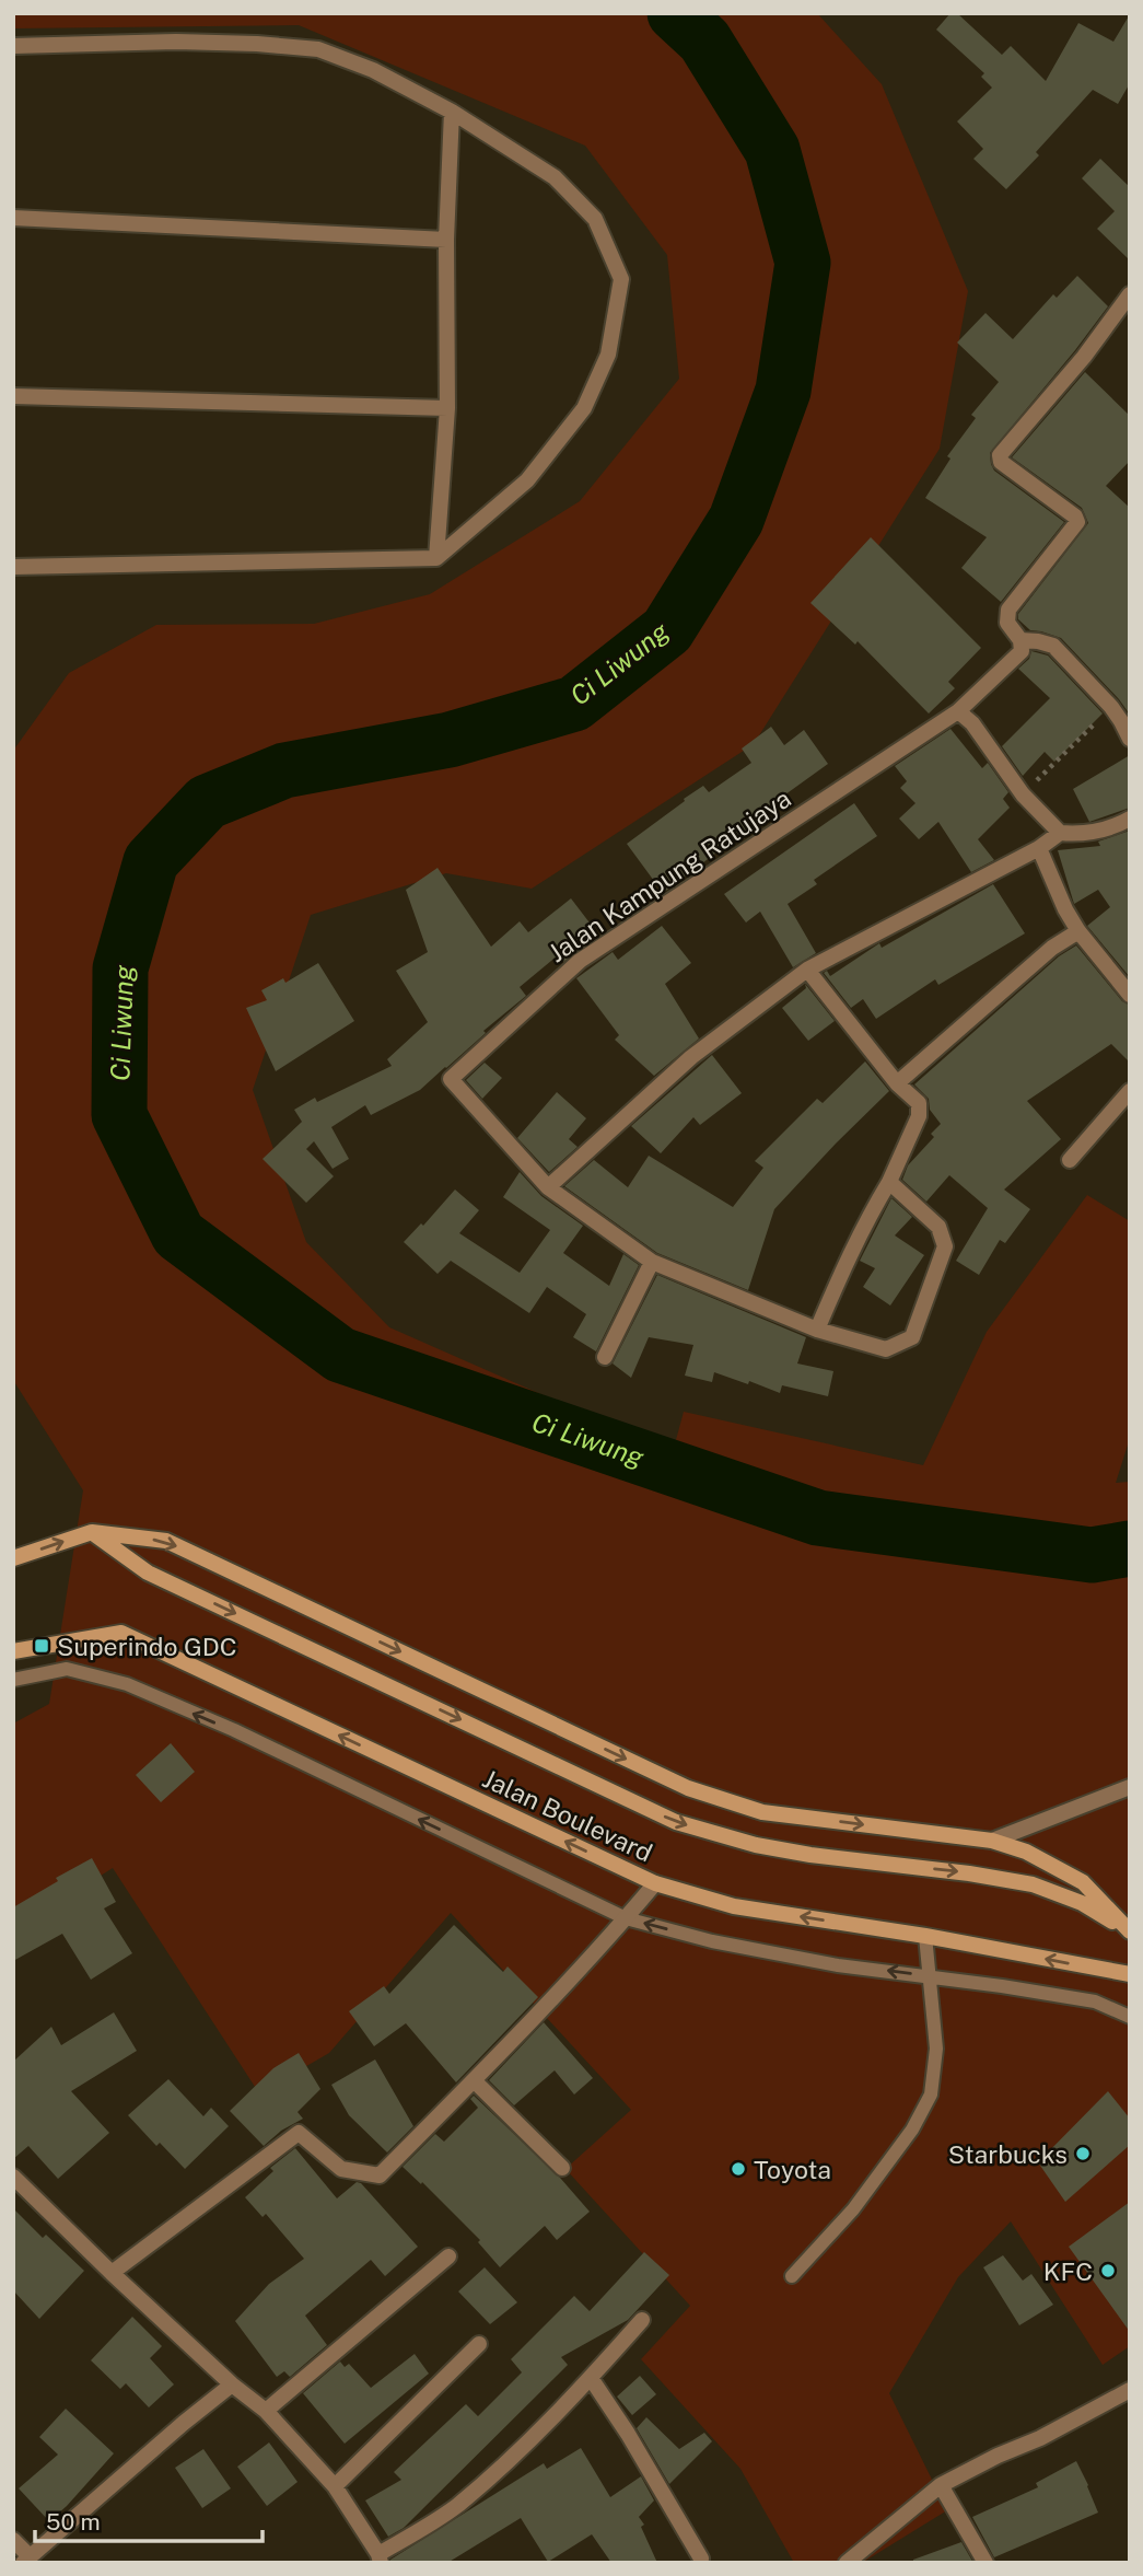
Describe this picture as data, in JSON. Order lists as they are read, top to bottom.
{
  "streets": {
    "main road": ["Jalan Boulevard"],
    "street": ["Jalan Kampung Ratujaya"]
  },
  "water": ["Ci Liwung"],
  "places": {
    "transit": ["Superindo GDC"],
    "other": ["Starbucks", "Toyota", "KFC"]
  },
  "scale_bar": "50 m"
}
